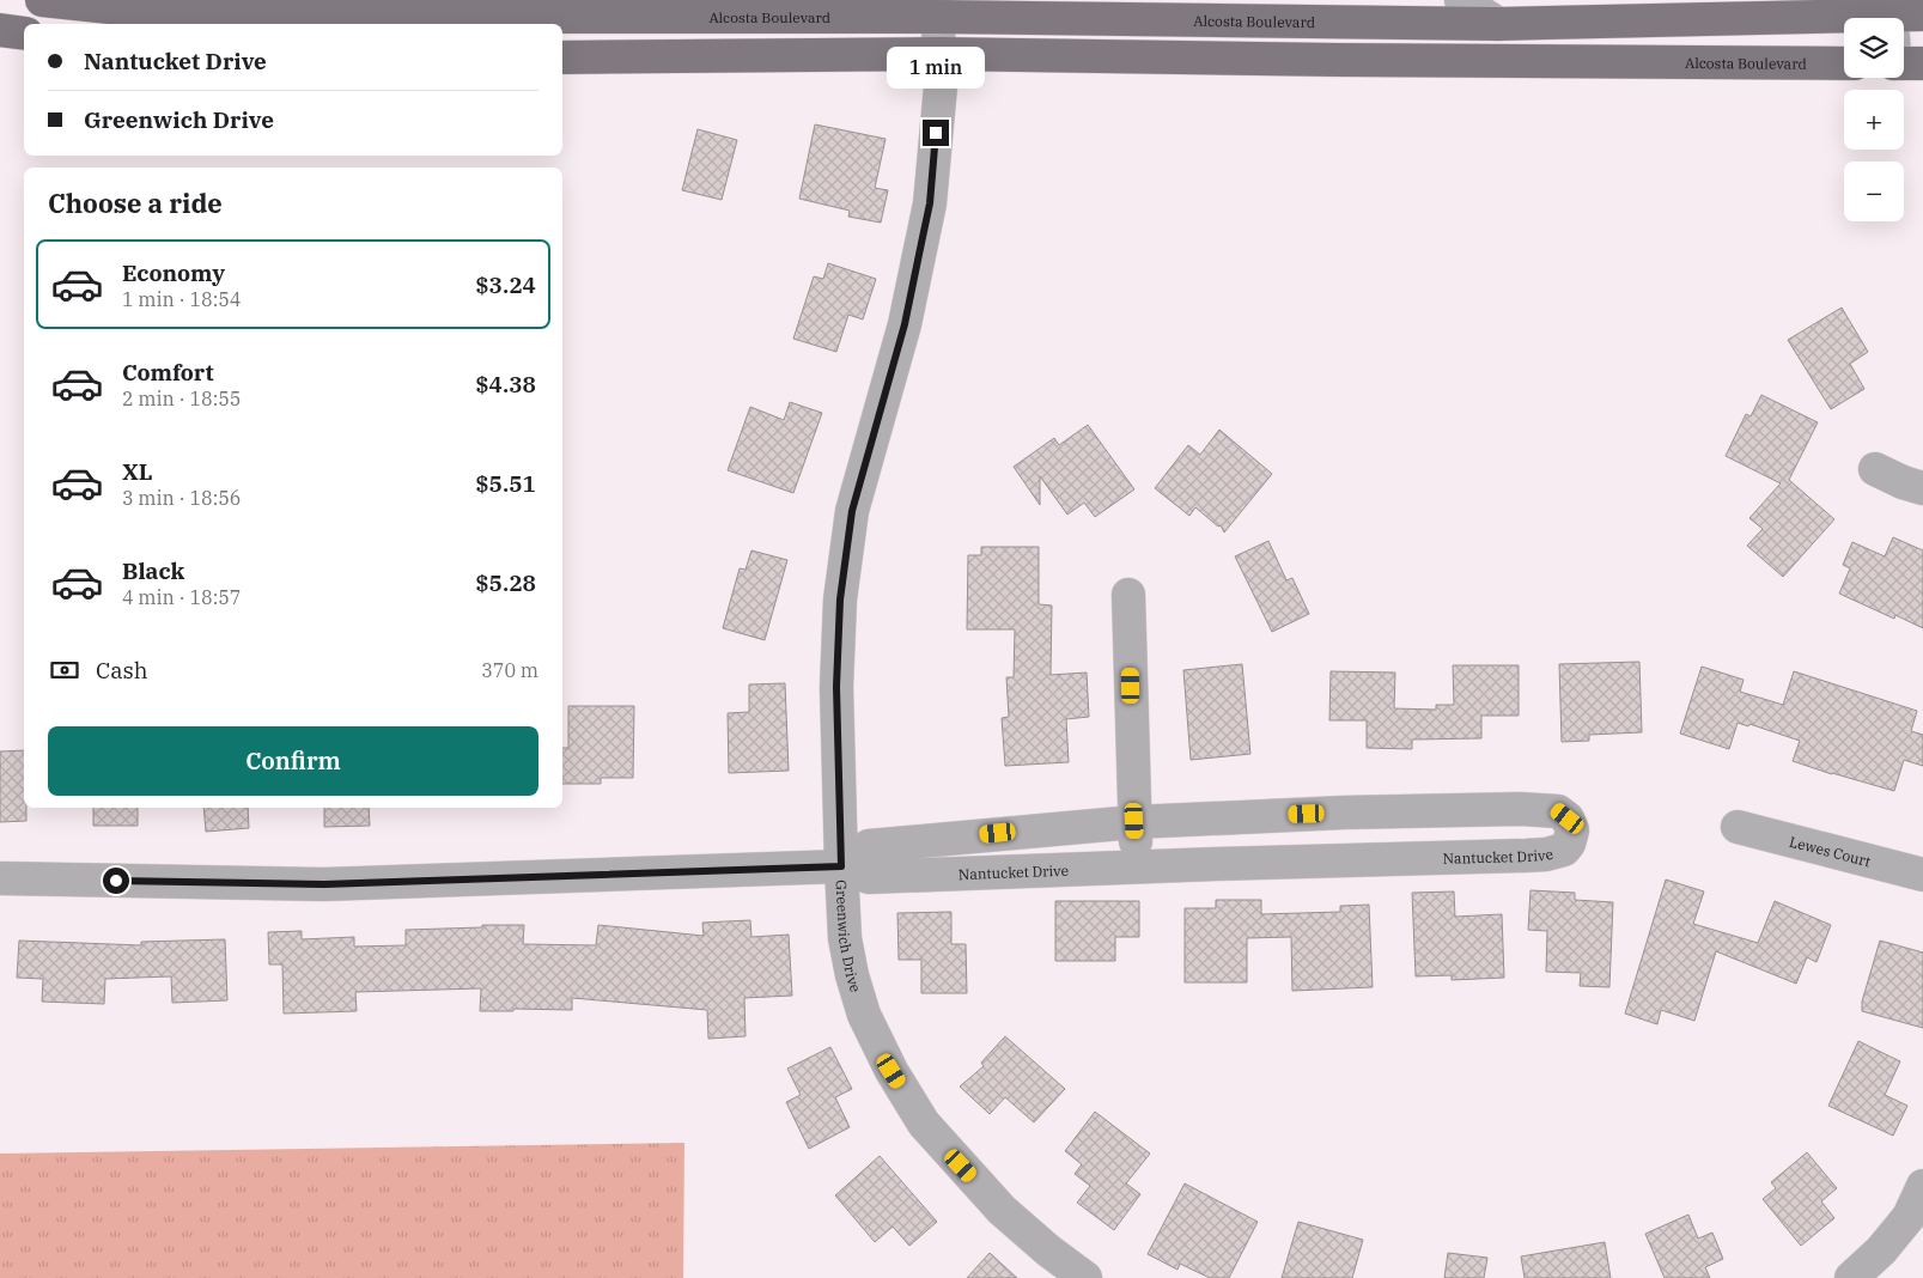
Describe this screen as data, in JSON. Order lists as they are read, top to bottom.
{
  "streets": {
    "main road": ["Alcosta Boulevard"],
    "street": ["Lewes Court", "Nantucket Drive", "Greenwich Drive"]
  },
  "crossings": [
    ["Alcosta Boulevard", "Greenwich Drive"],
    ["Nantucket Drive", "Greenwich Drive"]
  ],
  "page": {
    "map_buttons": ["+", "−"],
    "banner": ["Nantucket Drive", "Greenwich Drive"],
    "bubble": "1 min",
    "heading": "Choose a ride",
    "list": [
      {
        "name": "Economy",
        "note": "1 min · 18:54",
        "value": "$3.24"
      },
      {
        "name": "Comfort",
        "note": "2 min · 18:55",
        "value": "$4.38"
      },
      {
        "name": "XL",
        "note": "3 min · 18:56",
        "value": "$5.51"
      },
      {
        "name": "Black",
        "note": "4 min · 18:57",
        "value": "$5.28"
      }
    ],
    "pay": ["Cash", "370 m"],
    "buttons": "Confirm"
  }
}
